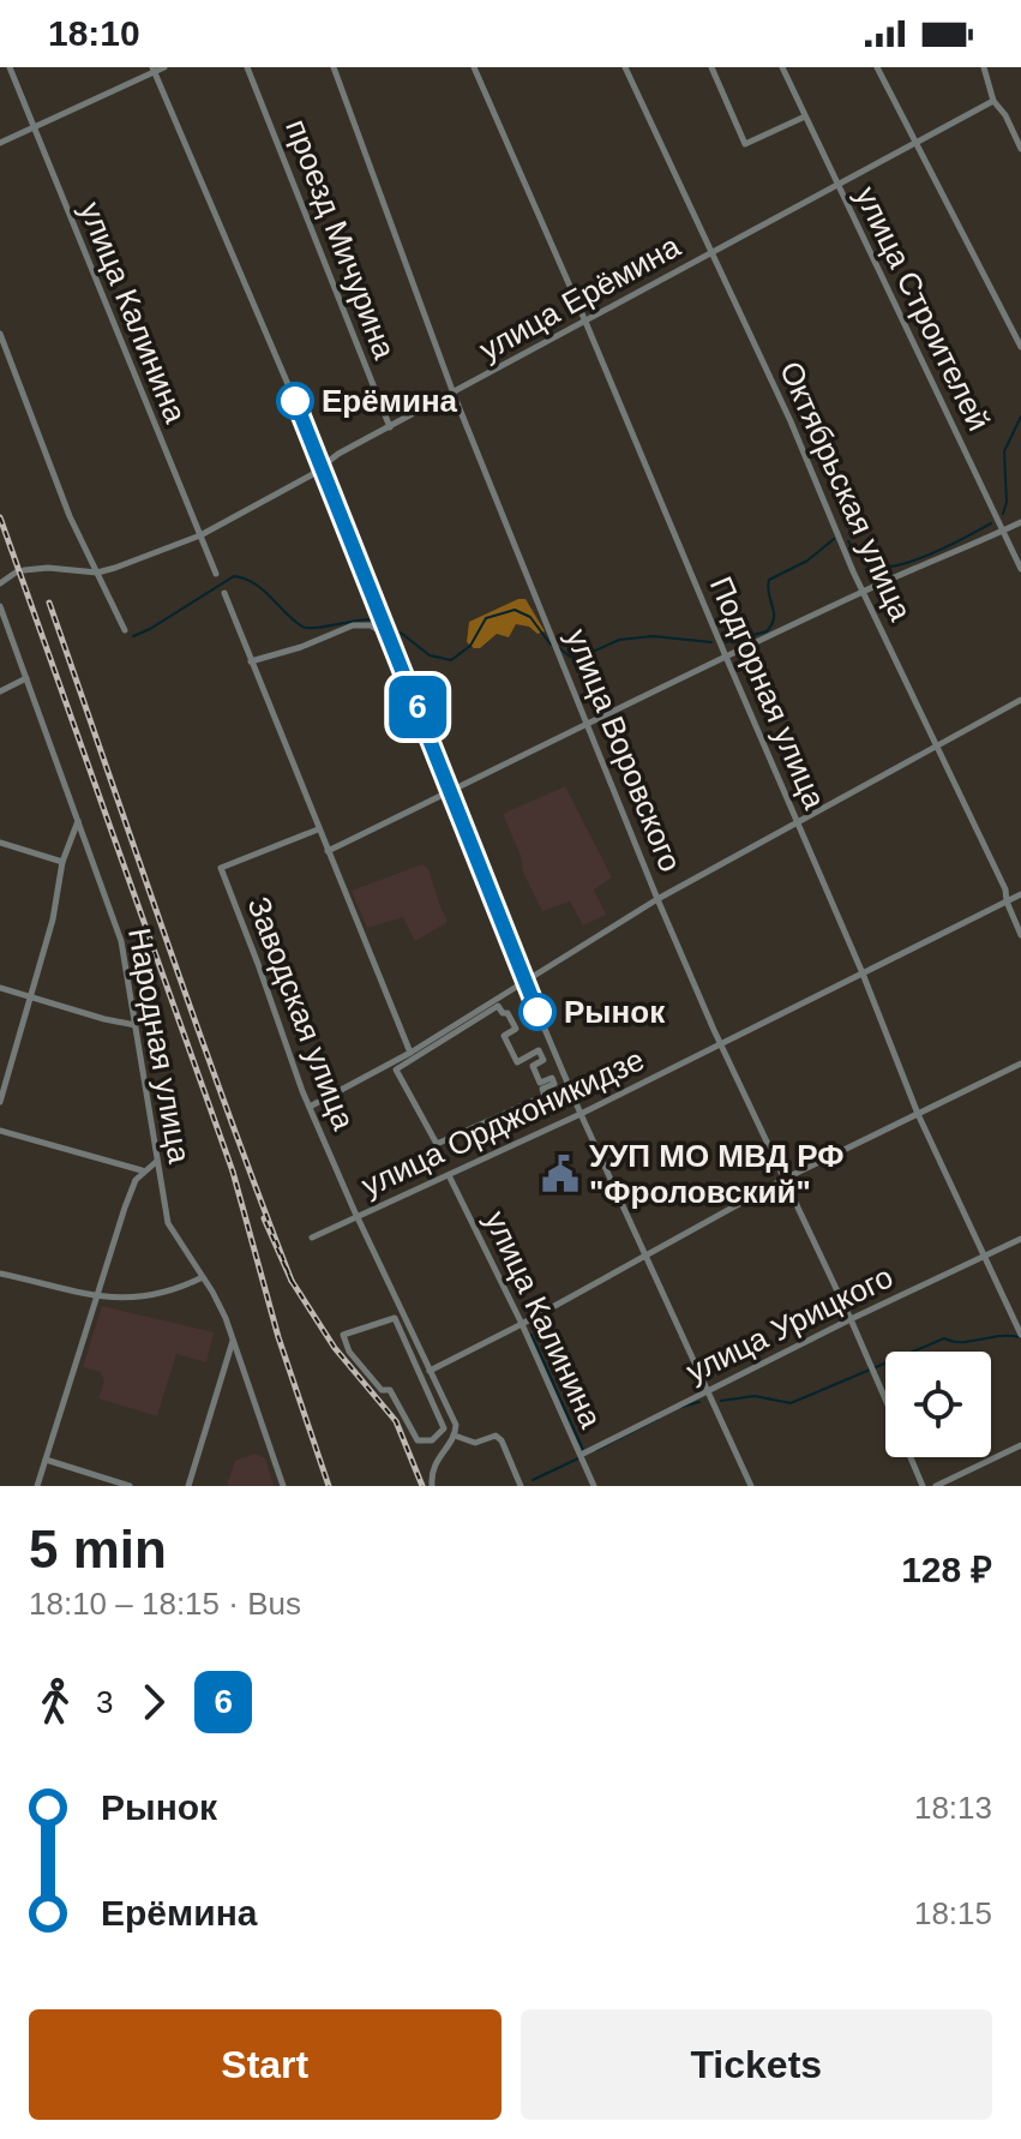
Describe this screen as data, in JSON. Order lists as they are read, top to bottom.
{
  "streets": {
    "street": [
      "проезд Мичурина",
      "улица Ерёмина",
      "улица Строителей",
      "улица Калинина",
      "Октябрьская улица",
      "Подгорная улица",
      "улица Воровского",
      "Заводская улица",
      "Народная улица",
      "улица Орджоникидзе",
      "улица Урицкого"
    ]
  },
  "crossings": [
    ["проезд Мичурина", "улица Ерёмина"],
    ["улица Ерёмина", "улица Строителей"],
    ["улица Ерёмина", "улица Калинина"],
    ["улица Ерёмина", "Октябрьская улица"],
    ["улица Ерёмина", "Подгорная улица"],
    ["улица Ерёмина", "улица Воровского"],
    ["улица Калинина", "улица Орджоникидзе"],
    ["улица Калинина", "улица Урицкого"],
    ["Октябрьская улица", "улица Орджоникидзе"],
    ["Подгорная улица", "улица Орджоникидзе"],
    ["Подгорная улица", "улица Урицкого"],
    ["улица Воровского", "улица Орджоникидзе"],
    ["улица Воровского", "улица Урицкого"],
    ["Заводская улица", "улица Орджоникидзе"]
  ],
  "places": {
    "other": ["Ерёмина", "Рынок"],
    "public building": ["УУП МО МВД РФ \"Фроловский\""]
  },
  "lines": ["bus line 6"],
  "page": {
    "status": "18:10",
    "on_map": "6",
    "heading": ["5 min", "18:10 – 18:15 · Bus", "128 ₽"],
    "legs": ["3", "6"],
    "list": [
      {
        "name": "Рынок",
        "value": "18:13"
      },
      {
        "name": "Ерёмина",
        "value": "18:15"
      }
    ],
    "buttons": ["Start", "Tickets"]
  }
}
